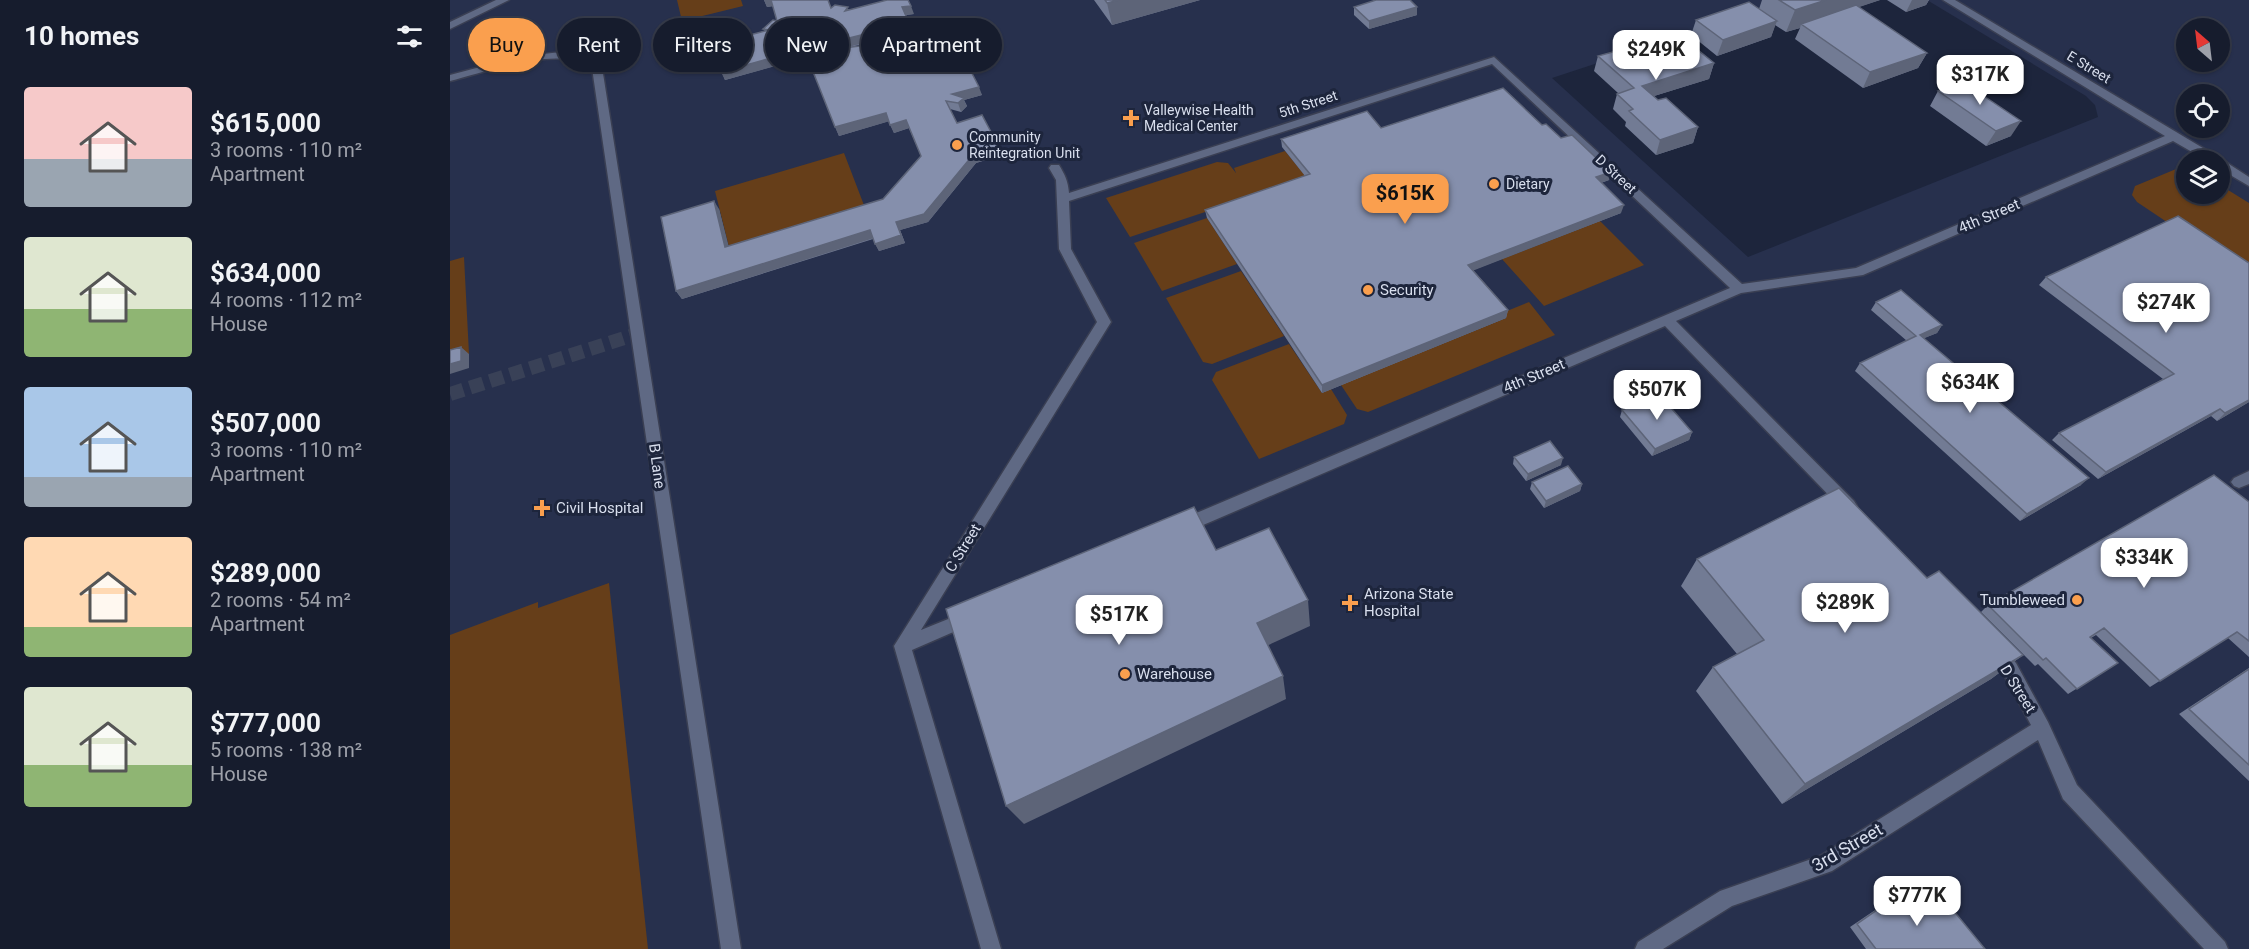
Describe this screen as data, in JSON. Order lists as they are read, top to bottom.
{
  "streets": {
    "street": [
      "E Street",
      "5th Street",
      "D Street",
      "4th Street",
      "B Lane",
      "C Street",
      "3rd Street"
    ]
  },
  "crossings": [
    ["E Street", "4th Street"],
    ["5th Street", "D Street"],
    ["5th Street", "C Street"],
    ["D Street", "4th Street"],
    ["D Street", "3rd Street"]
  ],
  "places": {
    "health": ["Valleywise Health Medical Center", "Civil Hospital", "Arizona State Hospital"],
    "other": [
      "Community Reintegration Unit",
      "Dietary",
      "Security",
      "Tumbleweed",
      "Warehouse"
    ]
  },
  "north": "top left",
  "page": {
    "heading": "10 homes",
    "chip": [
      "Buy",
      "Rent",
      "Filters",
      "New",
      "Apartment"
    ],
    "price": [
      "$249K",
      "$317K",
      "$615K",
      "$274K",
      "$634K",
      "$507K",
      "$334K",
      "$289K",
      "$517K",
      "$777K"
    ],
    "list": [
      {
        "name": "$615,000",
        "note": "3 rooms · 110 m² · Apartment"
      },
      {
        "name": "$634,000",
        "note": "4 rooms · 112 m² · House"
      },
      {
        "name": "$507,000",
        "note": "3 rooms · 110 m² · Apartment"
      },
      {
        "name": "$289,000",
        "note": "2 rooms · 54 m² · Apartment"
      },
      {
        "name": "$777,000",
        "note": "5 rooms · 138 m² · House"
      }
    ]
  }
}
